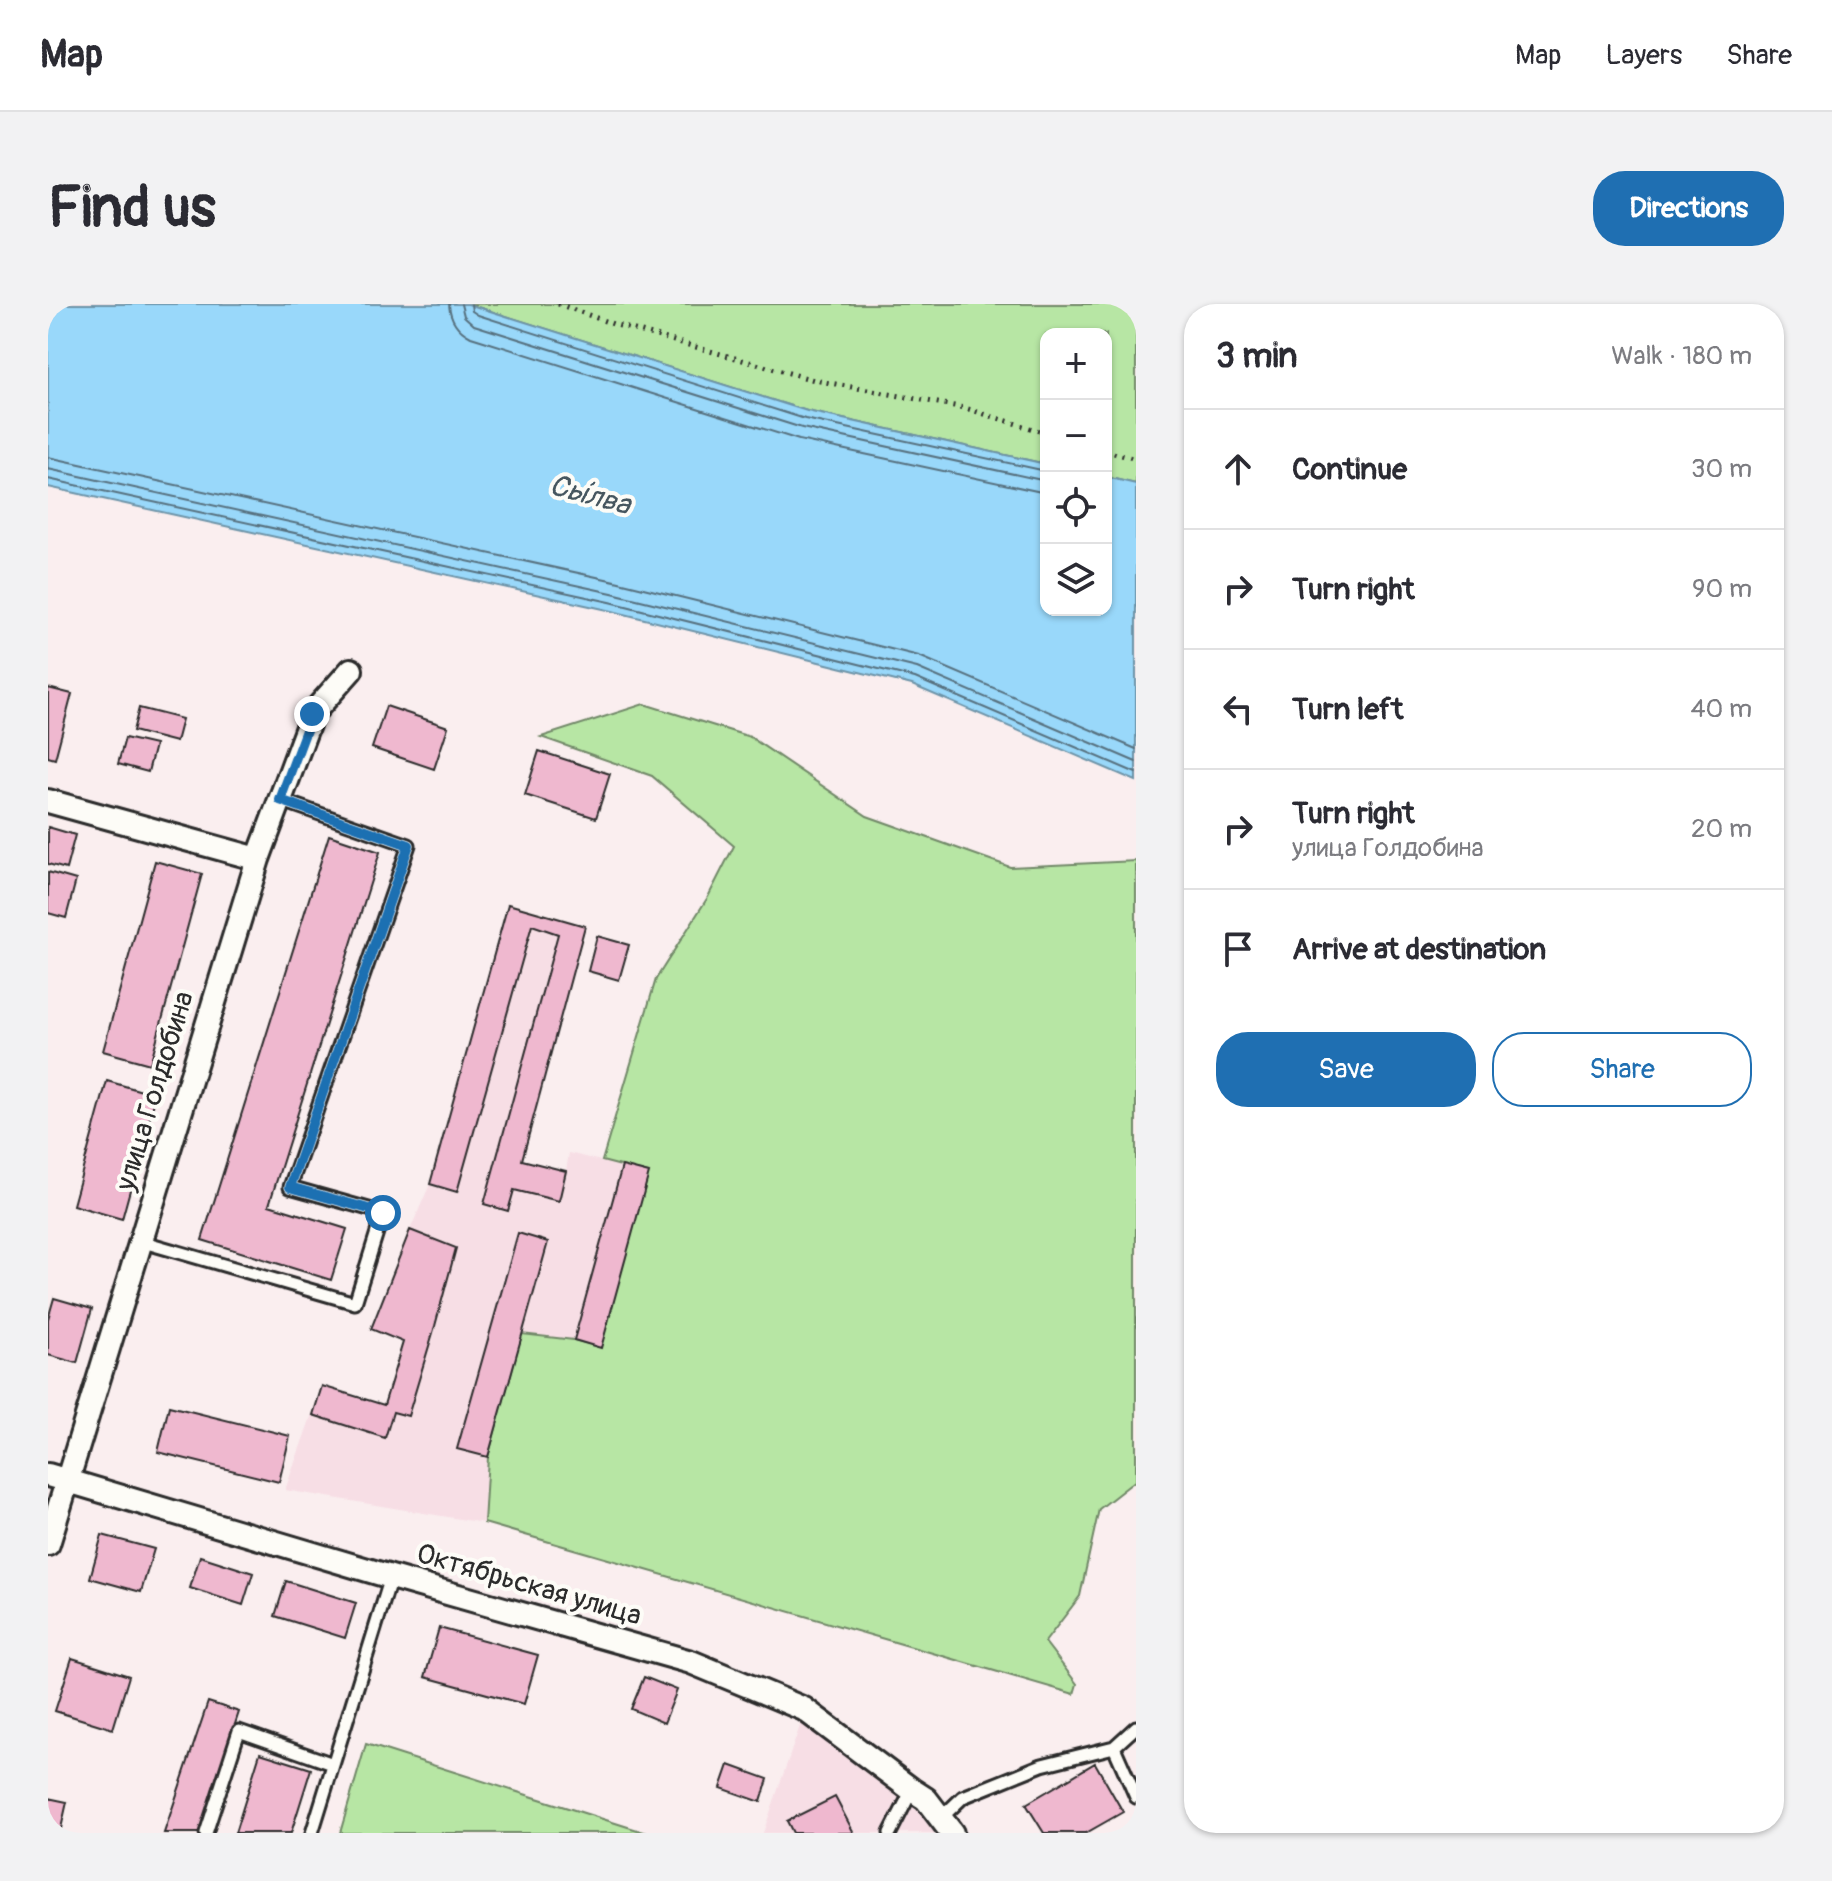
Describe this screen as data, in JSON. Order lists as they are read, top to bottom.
{
  "streets": {
    "street": ["улица Голдобина", "Октябрьская улица"]
  },
  "crossings": [
    ["улица Голдобина", "Октябрьская улица"]
  ],
  "water": ["Сы́лва"],
  "page": {
    "header": "Map",
    "nav": ["Map", "Layers", "Share"],
    "buttons": [
      "Directions",
      ["Save", "Share"]
    ],
    "title": "Find us",
    "heading": ["3 min", "Walk · 180 m"],
    "map_buttons": ["+", "−"],
    "list": [
      ["Continue", "30 m"],
      ["Turn right", "90 m"],
      ["Turn left", "40 m"],
      ["Turn right", "улица Голдобина", "20 m"],
      "Arrive at destination"
    ]
  }
}
